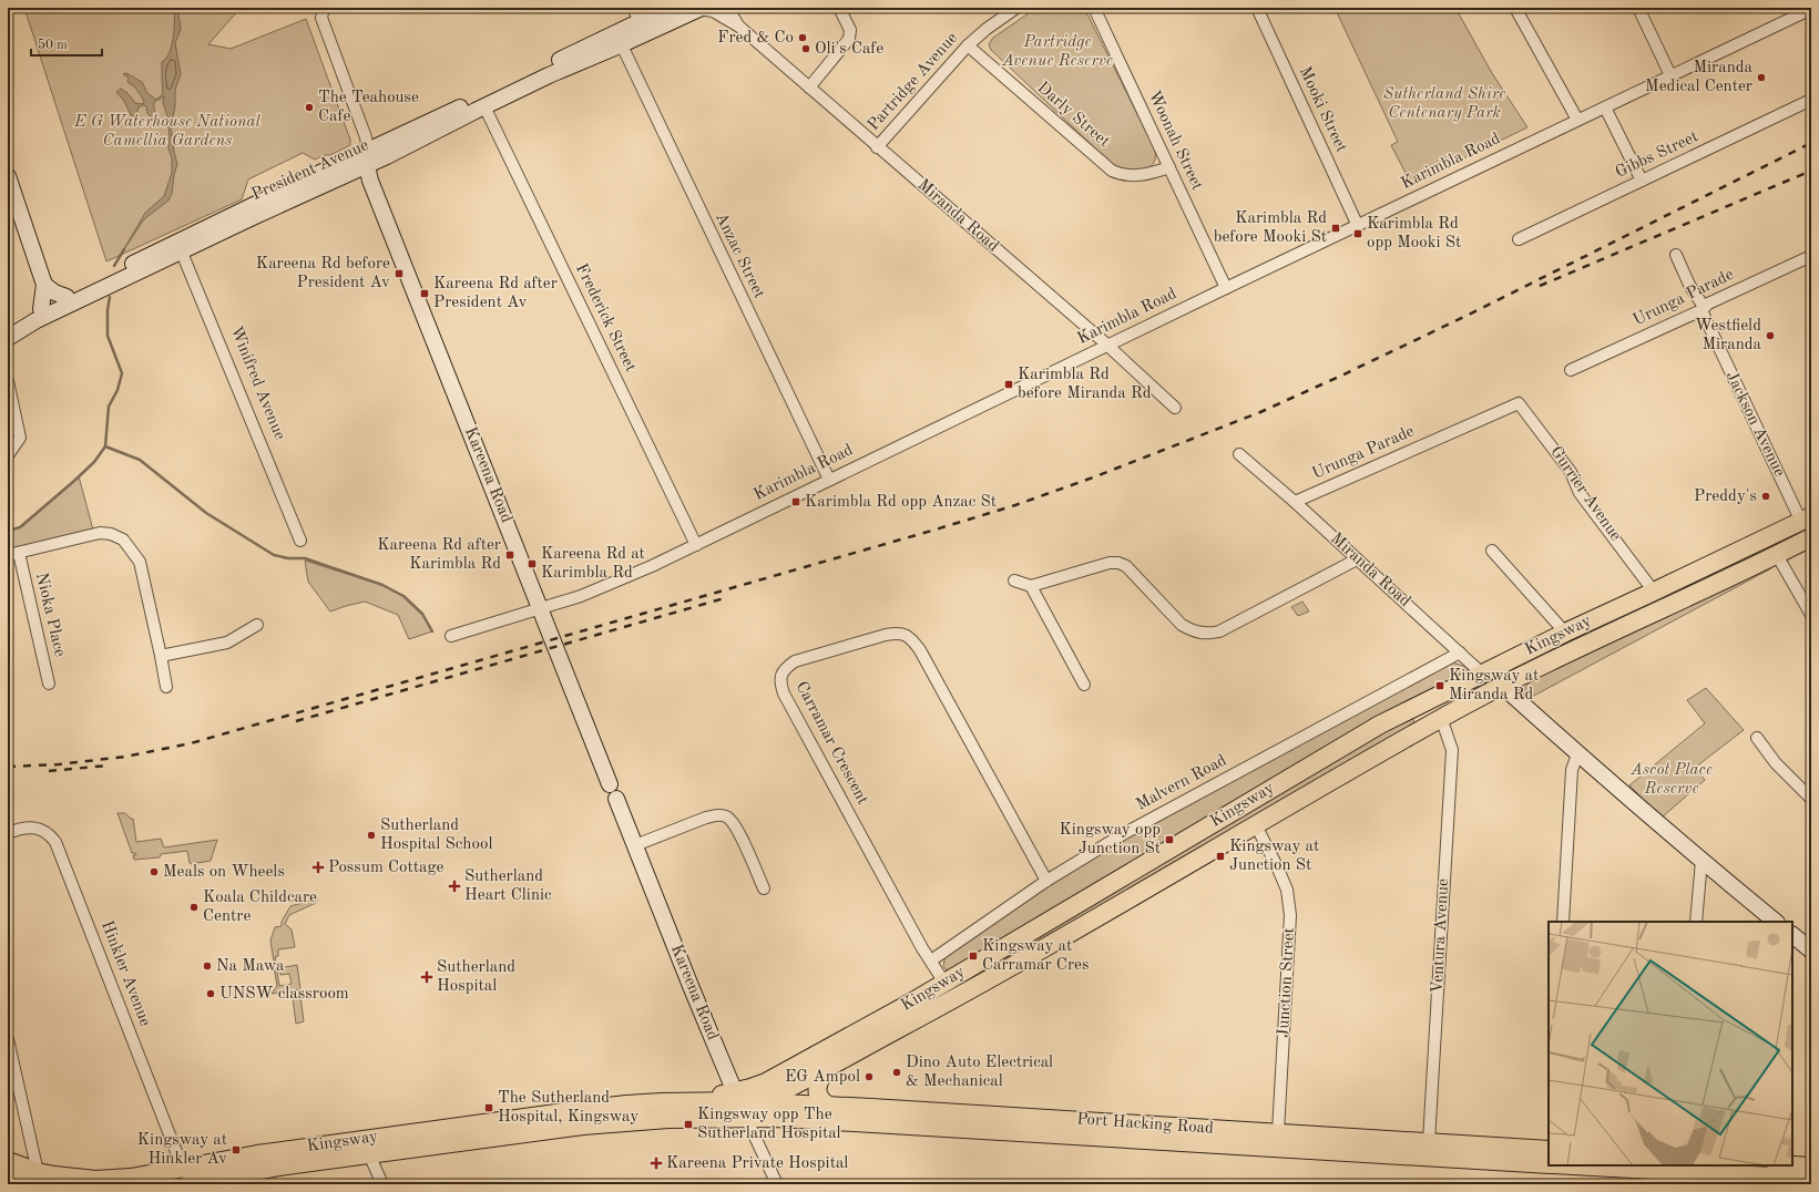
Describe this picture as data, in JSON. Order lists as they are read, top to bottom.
{
  "streets": {
    "main road": [
      "Miranda Road",
      "Jackson Avenue",
      "Gurrier Avenue",
      "Kingsway",
      "Port Hacking Road"
    ],
    "street": [
      "Partridge Avenue",
      "Mooki Street",
      "Darly Street",
      "Woonah Street",
      "Gibbs Street",
      "Karimbla Road",
      "President Avenue",
      "Anzac Street",
      "Urunga Parade",
      "Frederick Street",
      "Winifred Avenue",
      "Kareena Road",
      "Nioka Place",
      "Carramar Crescent",
      "Malvern Road",
      "Ventura Avenue",
      "Hinkler Avenue",
      "Junction Street"
    ]
  },
  "crossings": [
    ["Partridge Avenue", "Darly Street"],
    ["Partridge Avenue", "Miranda Road"],
    ["Mooki Street", "Karimbla Road"],
    ["Darly Street", "Woonah Street"],
    ["Woonah Street", "Karimbla Road"],
    ["Karimbla Road", "Miranda Road"],
    ["Karimbla Road", "Anzac Street"],
    ["Karimbla Road", "Frederick Street"],
    ["Karimbla Road", "Kareena Road"],
    ["President Avenue", "Miranda Road"],
    ["President Avenue", "Anzac Street"],
    ["President Avenue", "Frederick Street"],
    ["President Avenue", "Winifred Avenue"],
    ["President Avenue", "Kareena Road"],
    ["Miranda Road", "Urunga Parade"],
    ["Miranda Road", "Kingsway"],
    ["Miranda Road", "Malvern Road"],
    ["Urunga Parade", "Jackson Avenue"],
    ["Urunga Parade", "Gurrier Avenue"],
    ["Jackson Avenue", "Kingsway"],
    ["Kareena Road", "Kingsway"],
    ["Kareena Road", "Port Hacking Road"],
    ["Gurrier Avenue", "Kingsway"],
    ["Kingsway", "Carramar Crescent"],
    ["Kingsway", "Ventura Avenue"],
    ["Kingsway", "Hinkler Avenue"],
    ["Kingsway", "Junction Street"],
    ["Kingsway", "Port Hacking Road"],
    ["Carramar Crescent", "Malvern Road"],
    ["Ventura Avenue", "Port Hacking Road"],
    ["Junction Street", "Port Hacking Road"]
  ],
  "parks": [
    "Partridge Avenue Reserve",
    "Sutherland Shire Centenary Park",
    "E G Waterhouse National Camellia Gardens",
    "Ascot Place Reserve"
  ],
  "places": {
    "other": [
      "Fred & Co",
      "Oli's Cafe",
      "Miranda Medical Center",
      "The Teahouse Cafe",
      "Westfield Miranda",
      "Preddy's",
      "Sutherland Hospital School",
      "Meals on Wheels",
      "Koala Childcare Centre",
      "Na Mawa",
      "UNSW classroom",
      "Dino Auto Electrical & Mechanical",
      "EG Ampol"
    ],
    "transit": [
      "Karimbla Rd before Mooki St",
      "Karimbla Rd opp Mooki St",
      "Kareena Rd before President Av",
      "Kareena Rd after President Av",
      "Karimbla Rd before Miranda Rd",
      "Karimbla Rd opp Anzac St",
      "Kareena Rd after Karimbla Rd",
      "Kareena Rd at Karimbla Rd",
      "Kingsway at Miranda Rd",
      "Kingsway opp Junction St",
      "Kingsway at Junction St",
      "Kingsway at Carramar Cres",
      "The Sutherland Hospital, Kingsway",
      "Kingsway opp The Sutherland Hospital",
      "Kingsway at Hinkler Av"
    ],
    "health": [
      "Possum Cottage",
      "Sutherland Heart Clinic",
      "Sutherland Hospital",
      "Kareena Private Hospital"
    ]
  },
  "scale_bar": "50 m"
}
